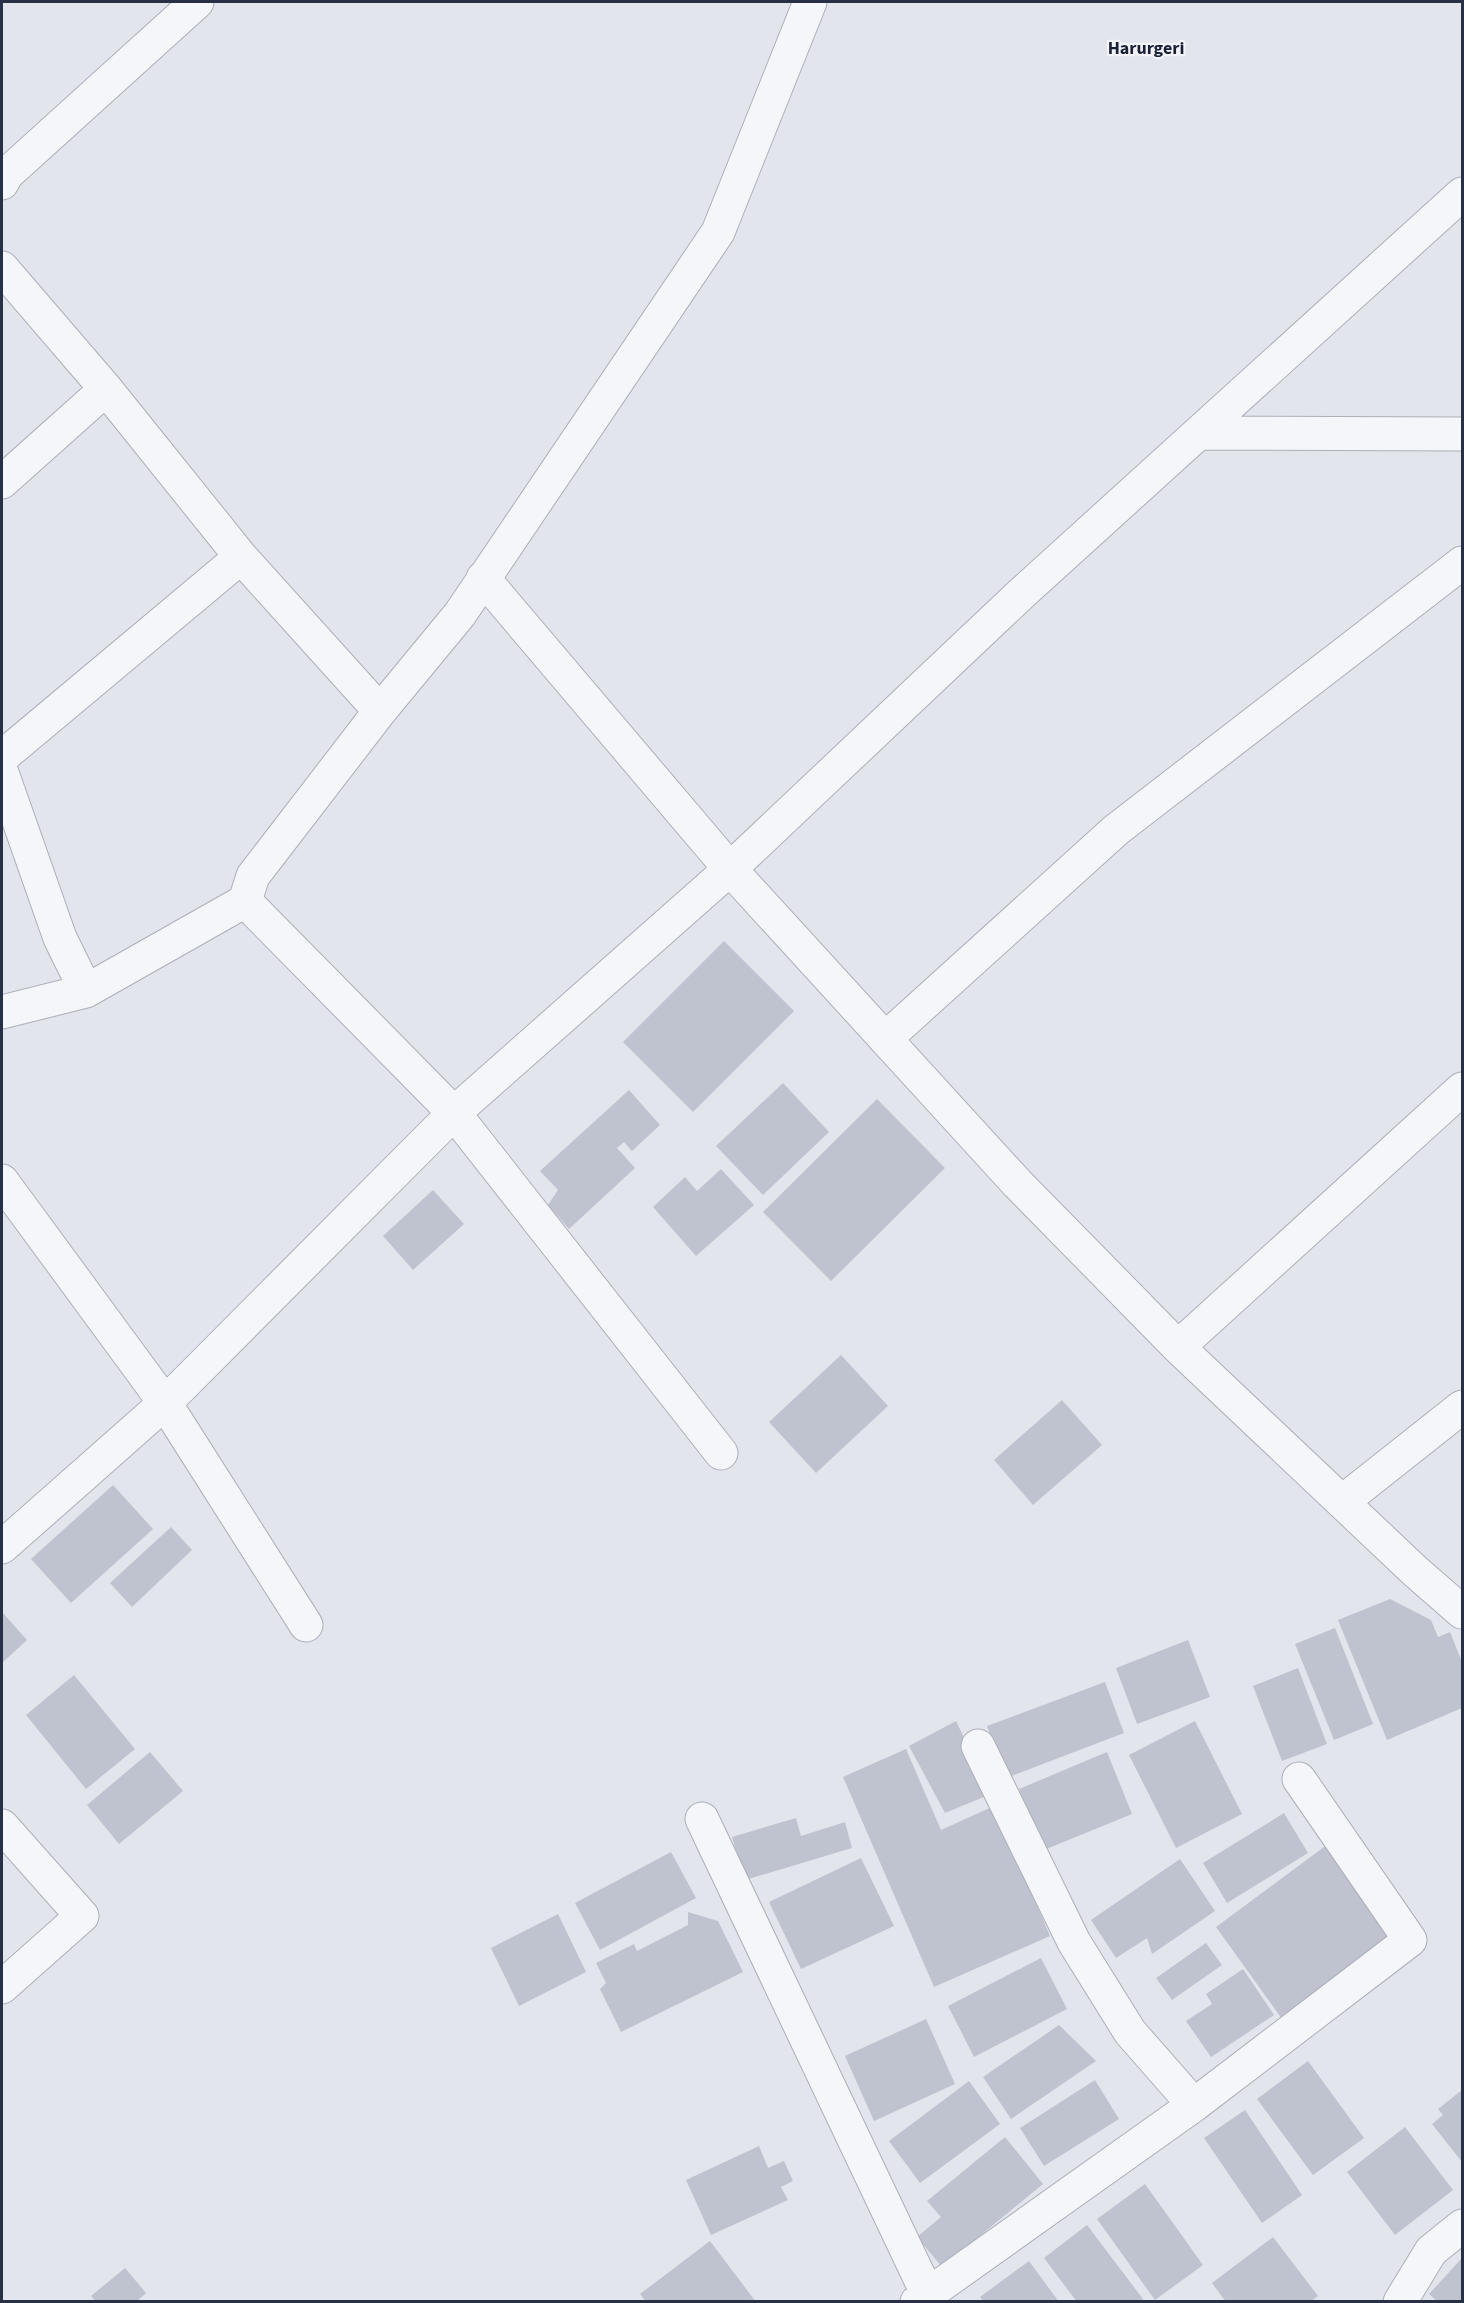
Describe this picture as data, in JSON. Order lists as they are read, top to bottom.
{
  "districts": ["Harurgeri"]
}
